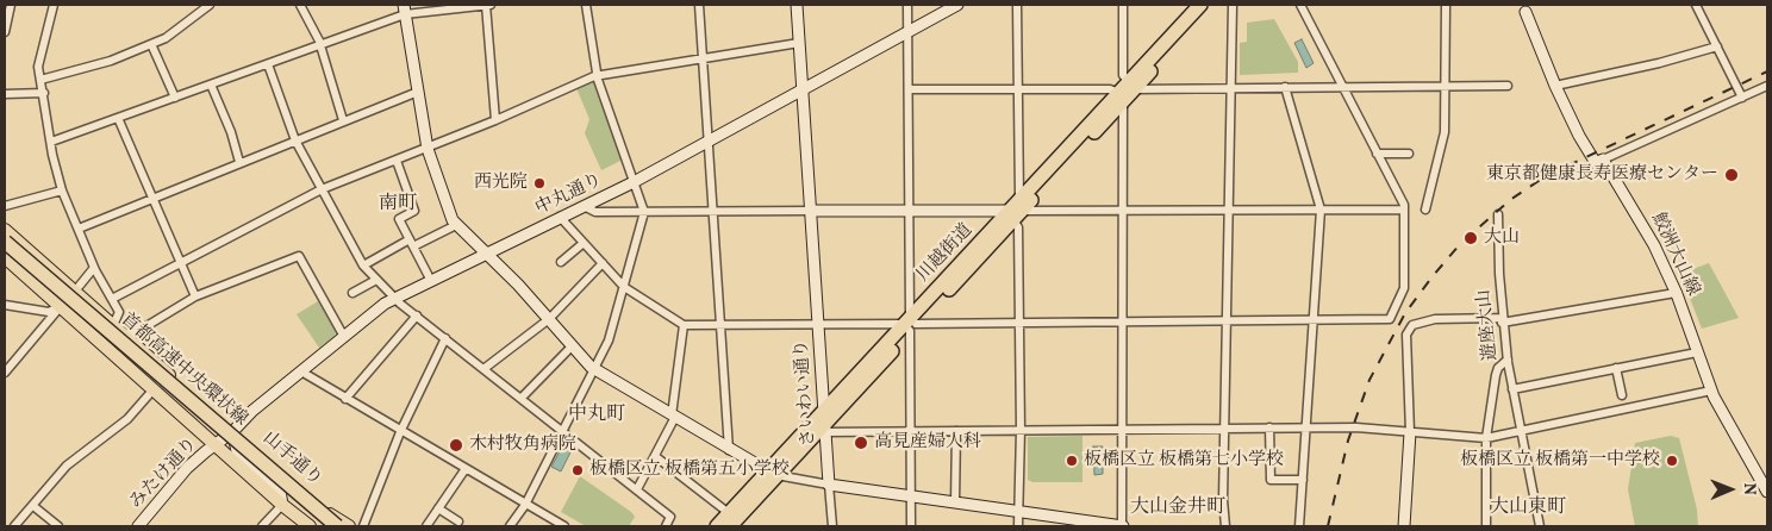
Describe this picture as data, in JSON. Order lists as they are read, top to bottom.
{
  "streets": {
    "highway": ["川越街道", "首都高速中央環状線"],
    "main road": ["山手通り"],
    "street": [
      "中丸通り",
      "鮫洲大山線",
      "遊座大山",
      "さいわい通り",
      "みたけ通り"
    ]
  },
  "crossings": [
    ["中丸通り", "さいわい通り"],
    ["中丸通り", "山手通り"],
    ["中丸通り", "みたけ通り"],
    ["川越街道", "さいわい通り"],
    ["首都高速中央環状線", "山手通り"]
  ],
  "districts": [
    "南町",
    "中丸町",
    "大山金井町",
    "大山東町"
  ],
  "places": [
    "東京都健康長寿医療センター",
    "西光院",
    "大山",
    "高見産婦人科",
    "木村牧角病院",
    "板橋区立 板橋第七小学校",
    "板橋区立 板橋第一中学校",
    "板橋区立 板橋第五小学校"
  ],
  "north": "right"
}
